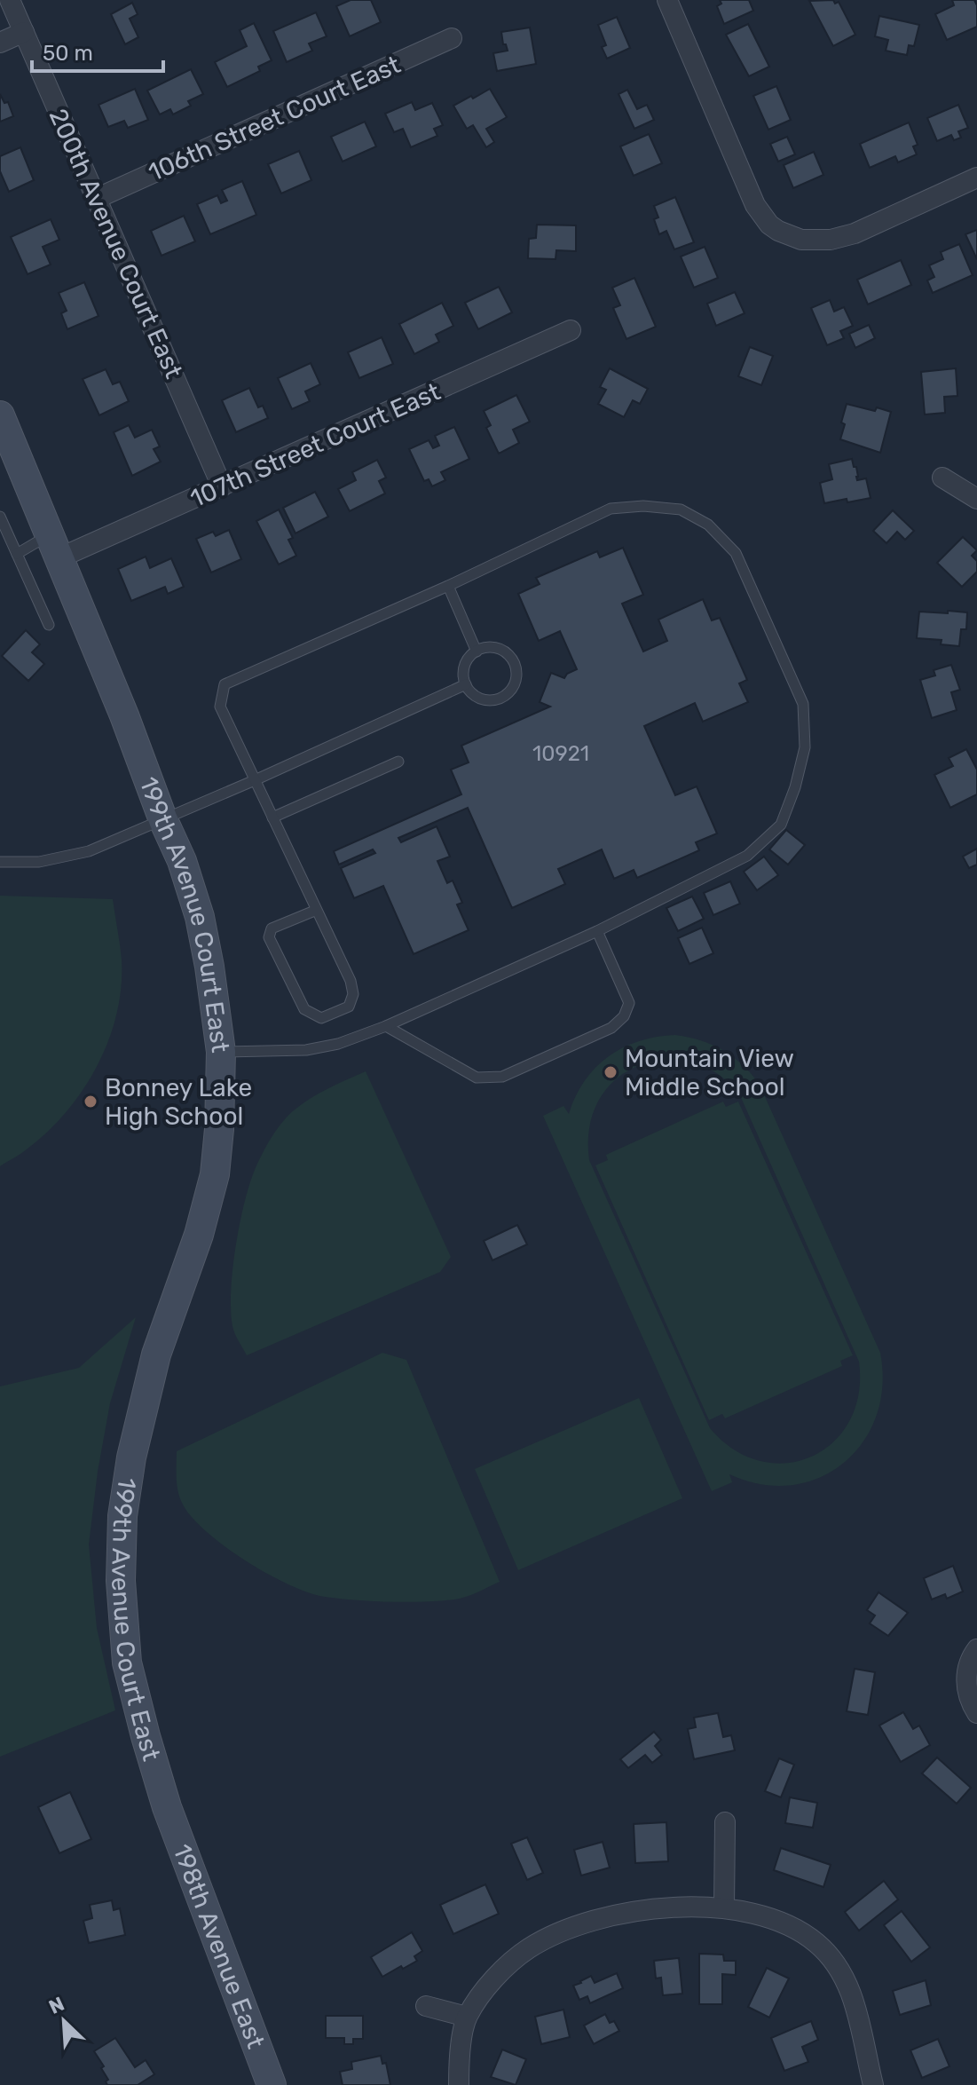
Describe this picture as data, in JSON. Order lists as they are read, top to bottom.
{
  "streets": {
    "main road": ["199th Avenue Court East", "198th Avenue East"],
    "street": ["106th Street Court East", "200th Avenue Court East", "107th Street Court East"]
  },
  "crossings": [
    ["106th Street Court East", "200th Avenue Court East"],
    ["200th Avenue Court East", "107th Street Court East"],
    ["107th Street Court East", "199th Avenue Court East"],
    ["199th Avenue Court East", "198th Avenue East"]
  ],
  "places": ["Mountain View Middle School", "Bonney Lake High School"],
  "house_numbers": ["10921"],
  "scale_bar": "50 m",
  "north": "top left"
}
